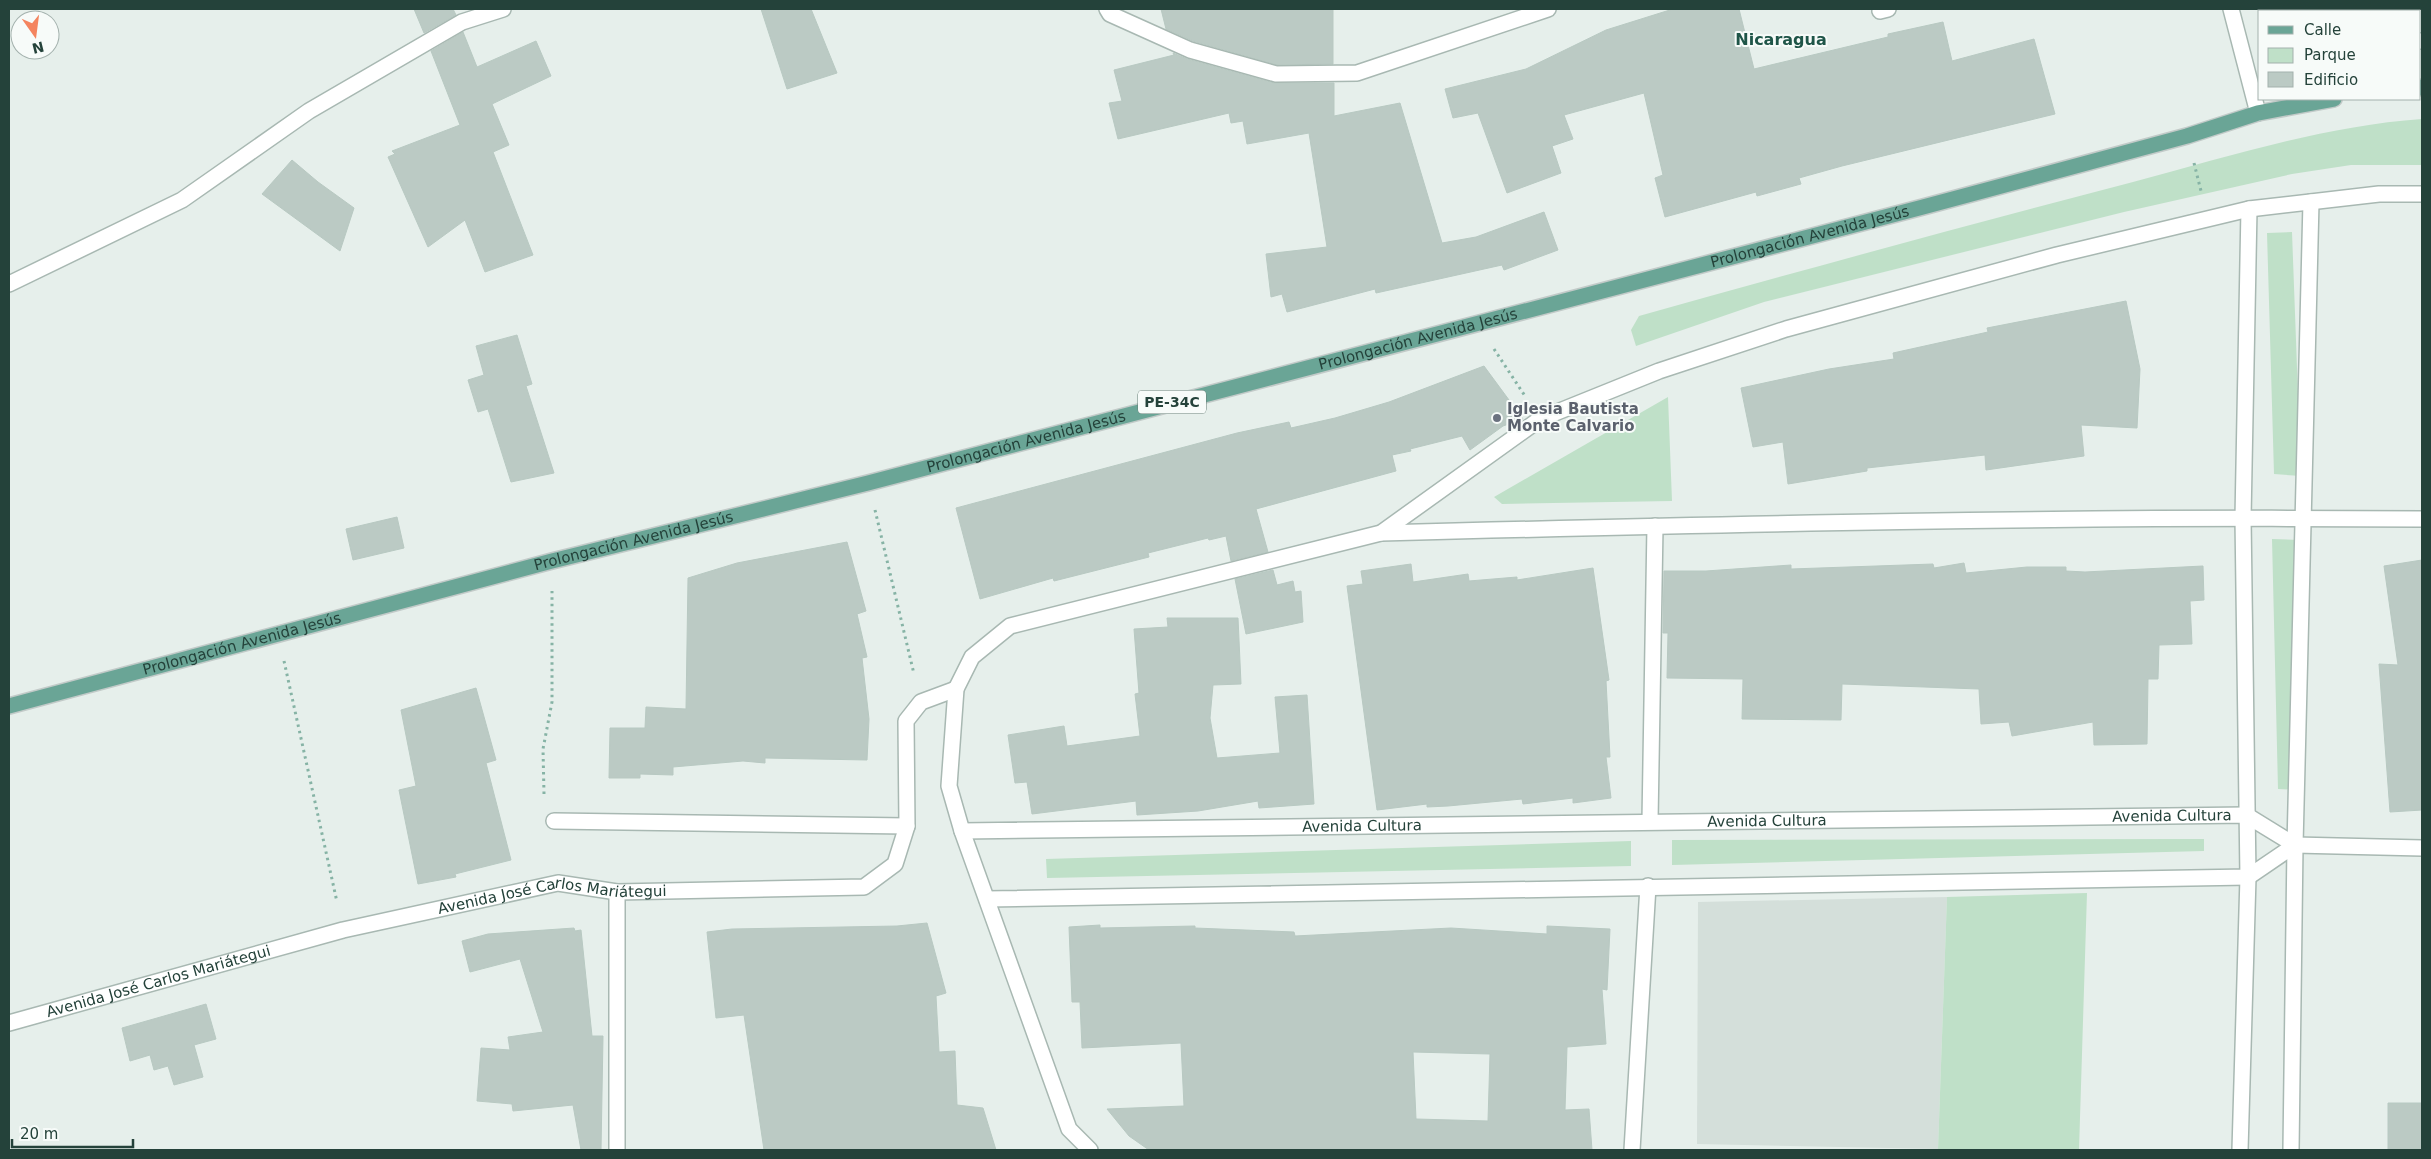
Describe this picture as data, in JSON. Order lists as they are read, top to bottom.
{
  "streets": {
    "main road": ["Prolongación Avenida Jesús", "PE-34C"],
    "street": ["Avenida Cultura", "Avenida José Carlos Mariátegui"]
  },
  "districts": ["Nicaragua"],
  "places": ["Iglesia Bautista Monte Calvario"],
  "legend": ["Calle", "Parque", "Edificio"],
  "scale_bar": "20 m",
  "north": "bottom"
}
